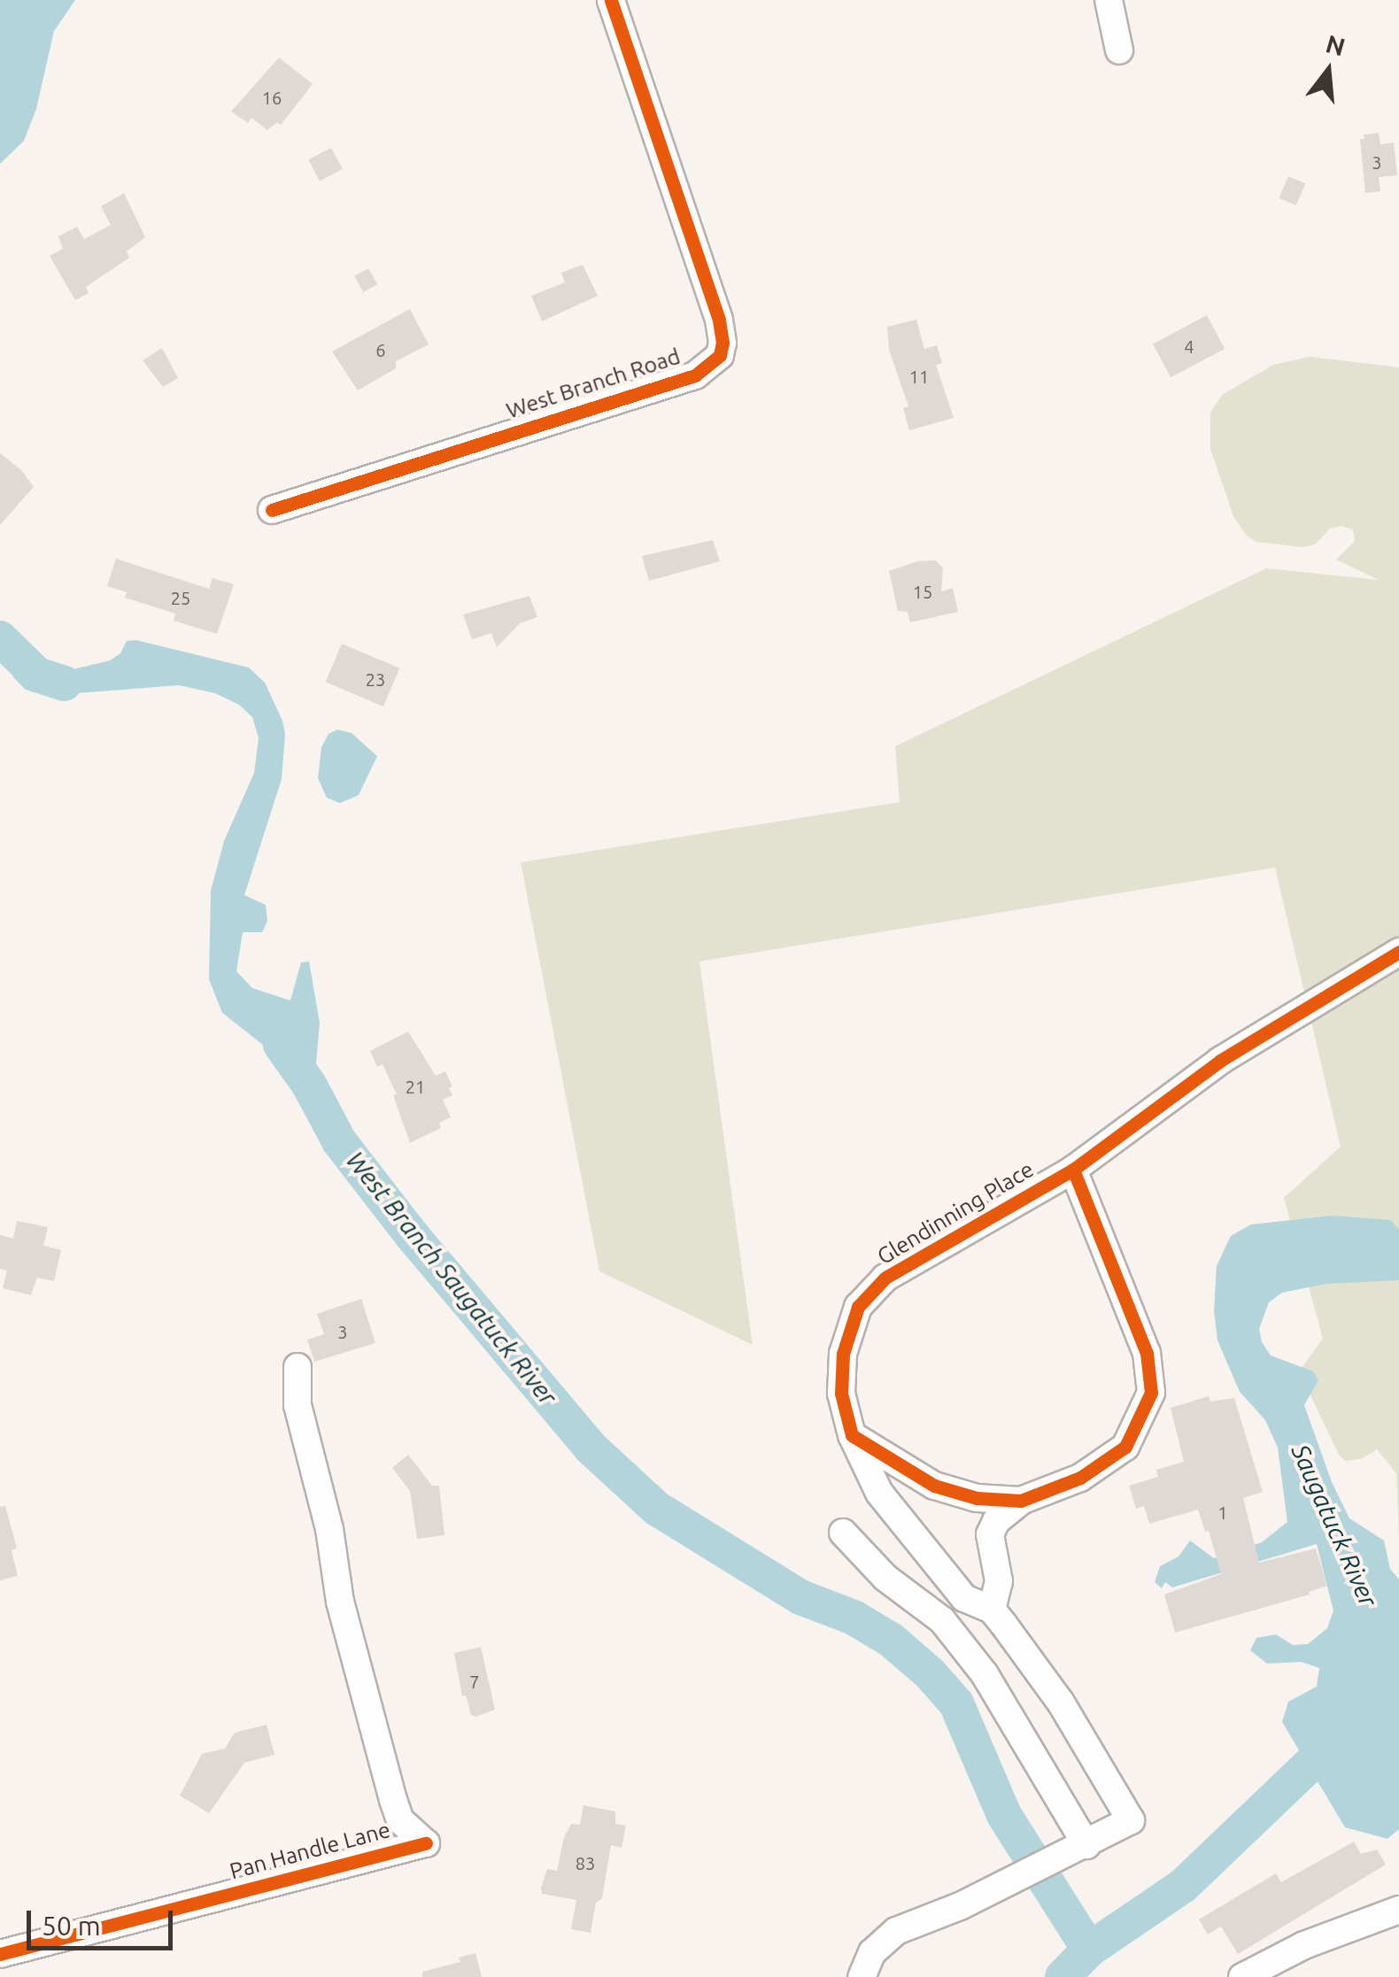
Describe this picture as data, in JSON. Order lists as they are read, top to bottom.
{
  "streets": {
    "street": ["West Branch Road", "Glendinning Place", "Pan Handle Lane"]
  },
  "water": ["West Branch Saugatuck River", "Saugatuck River"],
  "house_numbers": [
    "16",
    "3",
    "4",
    "6",
    "11",
    "15",
    "25",
    "23",
    "21",
    "3",
    "1",
    "7",
    "83"
  ],
  "scale_bar": "50 m",
  "north": "top"
}
